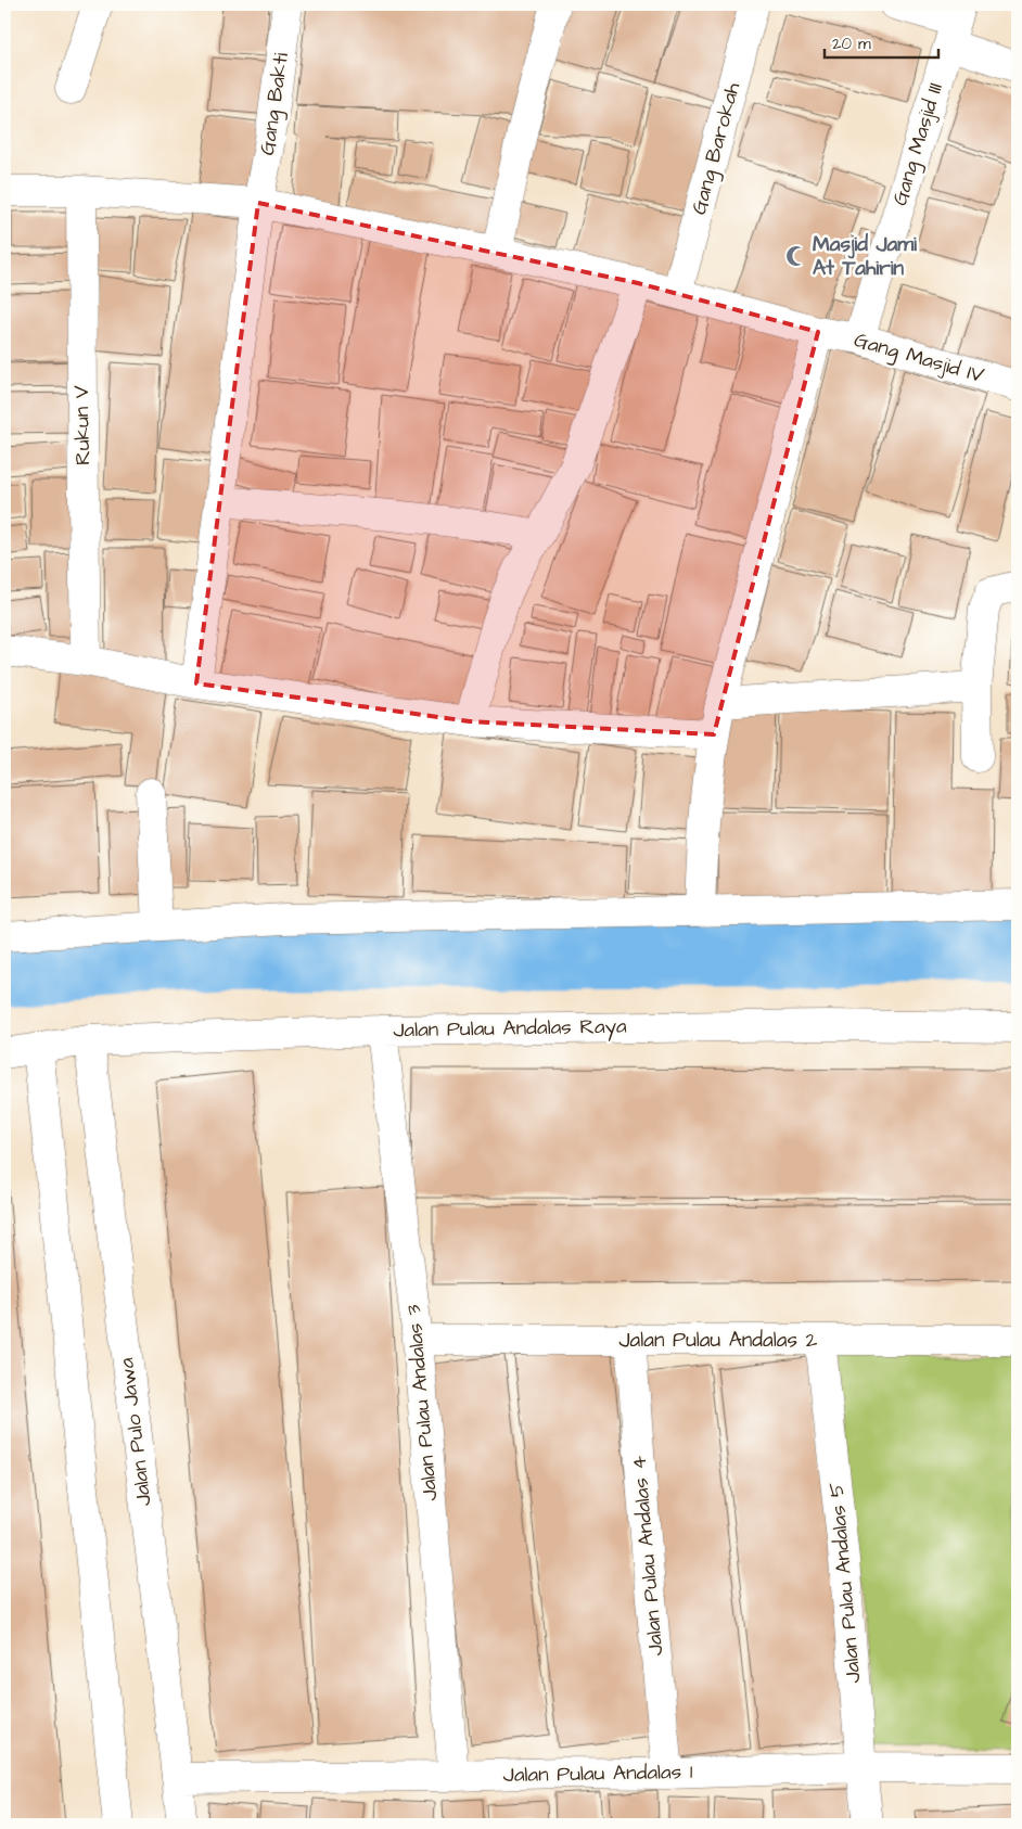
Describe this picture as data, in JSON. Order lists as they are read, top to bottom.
{
  "streets": {
    "street": [
      "Gang Bakti",
      "Gang Masjid III",
      "Gang Barokah",
      "Gang Masjid IV",
      "Rukun V",
      "Jalan Pulau Andalas Raya",
      "Jalan Pulau Andalas 2",
      "Jalan Pulau Andalas 3",
      "Jalan Pulo Jawa",
      "Jalan Pulau Andalas 4",
      "Jalan Pulau Andalas 5",
      "Jalan Pulau Andalas 1"
    ]
  },
  "crossings": [
    ["Gang Bakti", "Gang Masjid IV"],
    ["Gang Masjid III", "Gang Masjid IV"],
    ["Gang Barokah", "Gang Masjid IV"],
    ["Gang Masjid IV", "Rukun V"],
    ["Jalan Pulau Andalas Raya", "Jalan Pulau Andalas 3"],
    ["Jalan Pulau Andalas Raya", "Jalan Pulo Jawa"],
    ["Jalan Pulau Andalas 2", "Jalan Pulau Andalas 3"],
    ["Jalan Pulau Andalas 2", "Jalan Pulau Andalas 4"],
    ["Jalan Pulau Andalas 2", "Jalan Pulau Andalas 5"],
    ["Jalan Pulau Andalas 3", "Jalan Pulau Andalas 1"],
    ["Jalan Pulo Jawa", "Jalan Pulau Andalas 1"],
    ["Jalan Pulau Andalas 4", "Jalan Pulau Andalas 1"],
    ["Jalan Pulau Andalas 5", "Jalan Pulau Andalas 1"]
  ],
  "places": {
    "mosque": ["Masjid Jami At Tahirin"]
  },
  "scale_bar": "20 m"
}
